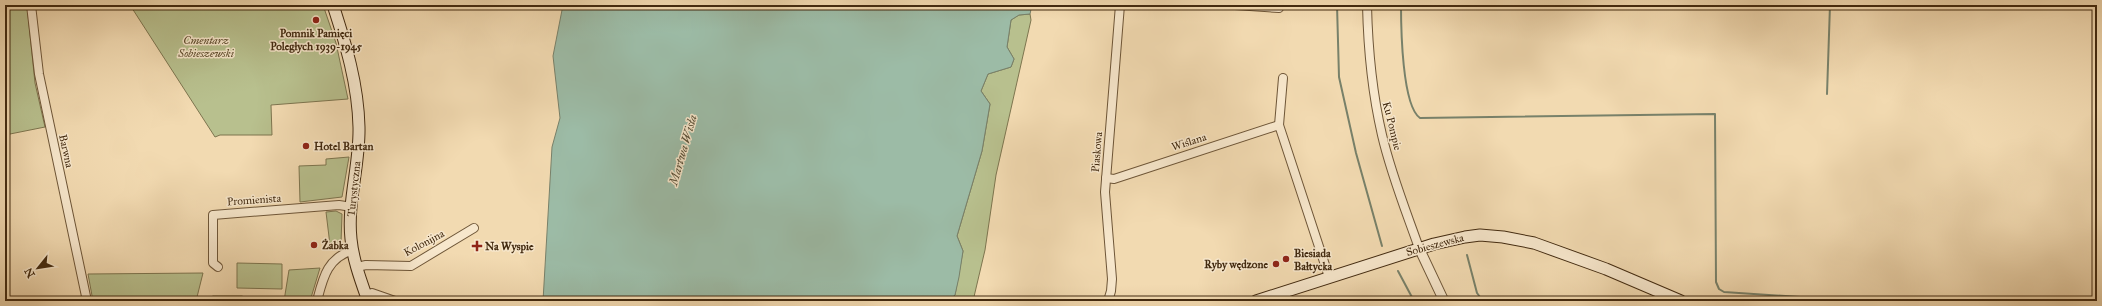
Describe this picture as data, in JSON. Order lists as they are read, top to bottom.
{
  "streets": {
    "main road": ["Turystyczna", "Sobieszewska"],
    "street": [
      "Ku Pompie",
      "Wiślana",
      "Barwna",
      "Piaskowa",
      "Promienista",
      "Kolonijna"
    ]
  },
  "crossings": [
    ["Ku Pompie", "Sobieszewska"],
    ["Wiślana", "Piaskowa"],
    ["Turystyczna", "Promienista"],
    ["Turystyczna", "Kolonijna"]
  ],
  "water": ["Martwa Wisła"],
  "parks": ["Cmentarz Sobieszewski"],
  "places": {
    "other": [
      "Pomnik Pamięci Poległych 1939-1945",
      "Hotel Bartan",
      "Żabka",
      "Biesiada Bałtycka",
      "Ryby wędzone"
    ],
    "health": ["Na Wyspie"]
  },
  "north": "bottom left"
}
